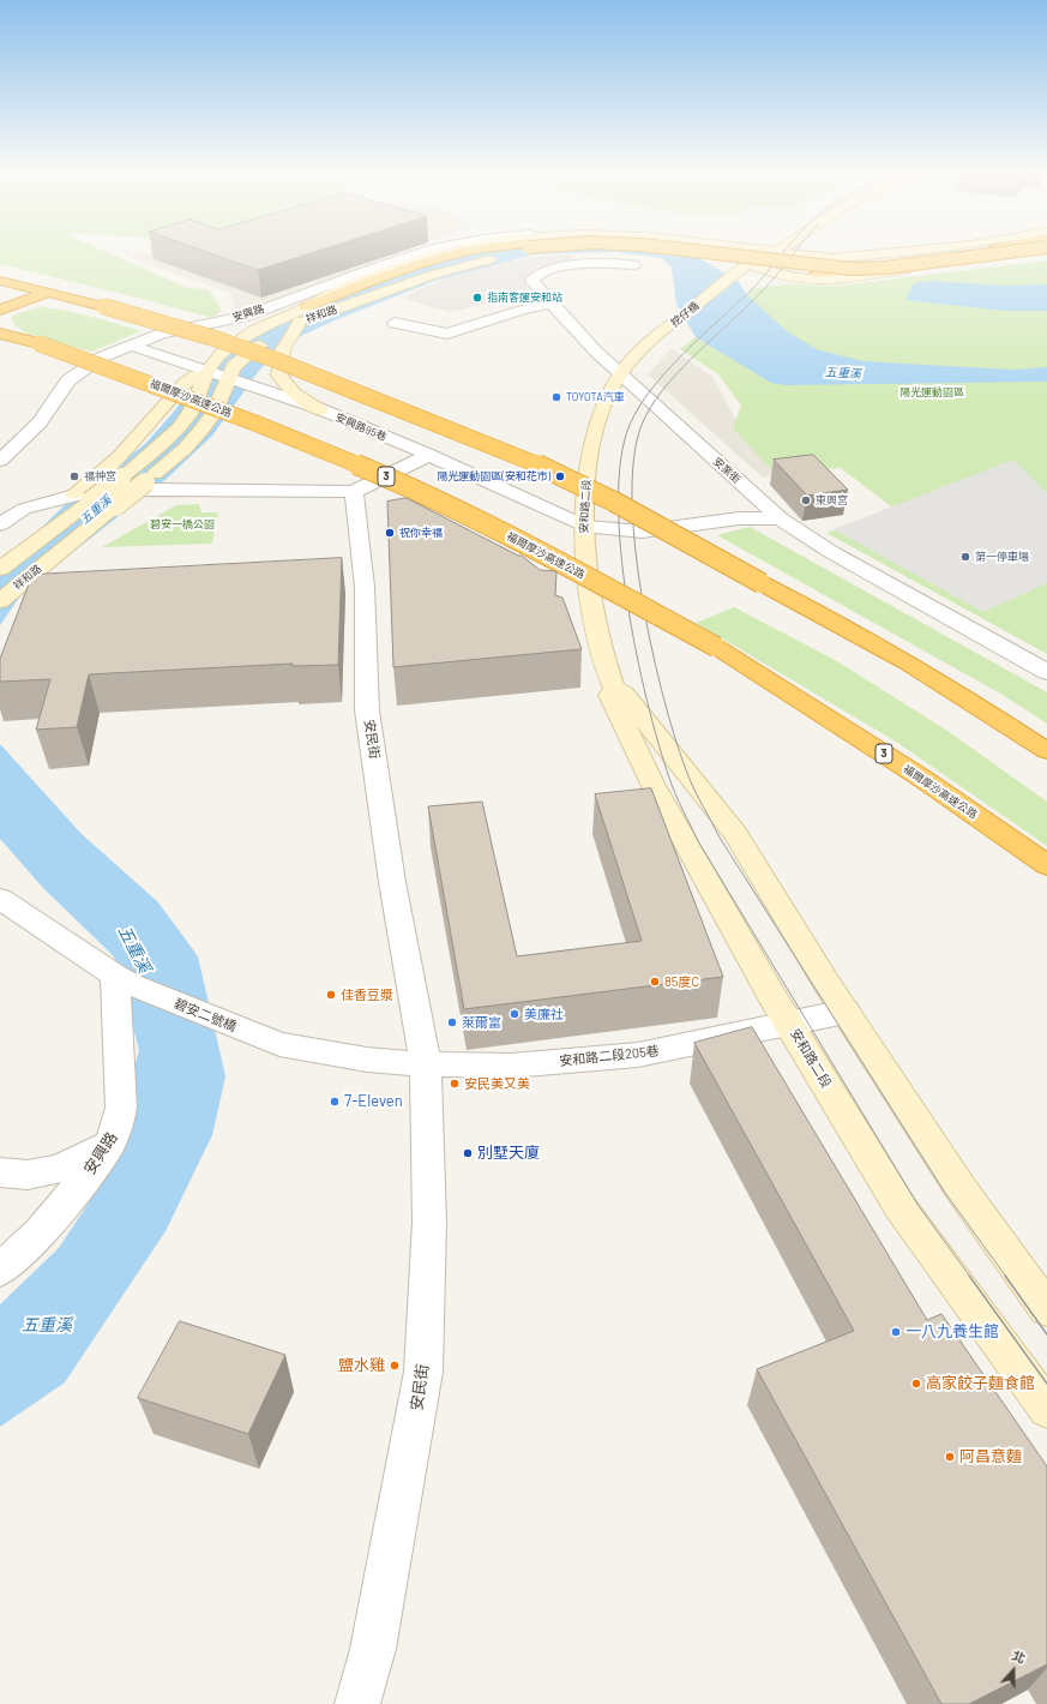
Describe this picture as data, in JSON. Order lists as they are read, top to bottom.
{
  "streets": {
    "highway": ["福爾摩沙高速公路", "3"],
    "main road": ["祥和路", "挖仔橋", "安和路二段"],
    "street": [
      "安興路",
      "安興路95巷",
      "安業街",
      "安民街",
      "碧安二號橋",
      "安和路二段205巷"
    ]
  },
  "crossings": [
    ["安興路", "安興路95巷"],
    ["安興路", "碧安二號橋"],
    ["祥和路", "挖仔橋"],
    ["祥和路", "安興路95巷"],
    ["挖仔橋", "安和路二段"],
    ["安興路95巷", "安業街"],
    ["安興路95巷", "安和路二段"],
    ["安業街", "安和路二段"],
    ["安和路二段", "安和路二段205巷"],
    ["安民街", "碧安二號橋"],
    ["安民街", "安和路二段205巷"],
    ["碧安二號橋", "安和路二段205巷"]
  ],
  "water": ["五重溪"],
  "parks": ["陽光運動園區", "碧安一橋公園"],
  "places": [
    "指南客運安和站",
    "TOYOTA汽車",
    "福神宮",
    "陽光運動園區(安和花市)",
    "東興宮",
    "祝你幸福",
    "第一停車場",
    "85度C",
    "佳香豆漿",
    "美廉社",
    "萊爾富",
    "安民美又美",
    "7-Eleven",
    "別墅天廈",
    "一八九養生館",
    "鹽水雞",
    "高家餃子麵食館",
    "阿昌意麵"
  ],
  "north": "top"
}
